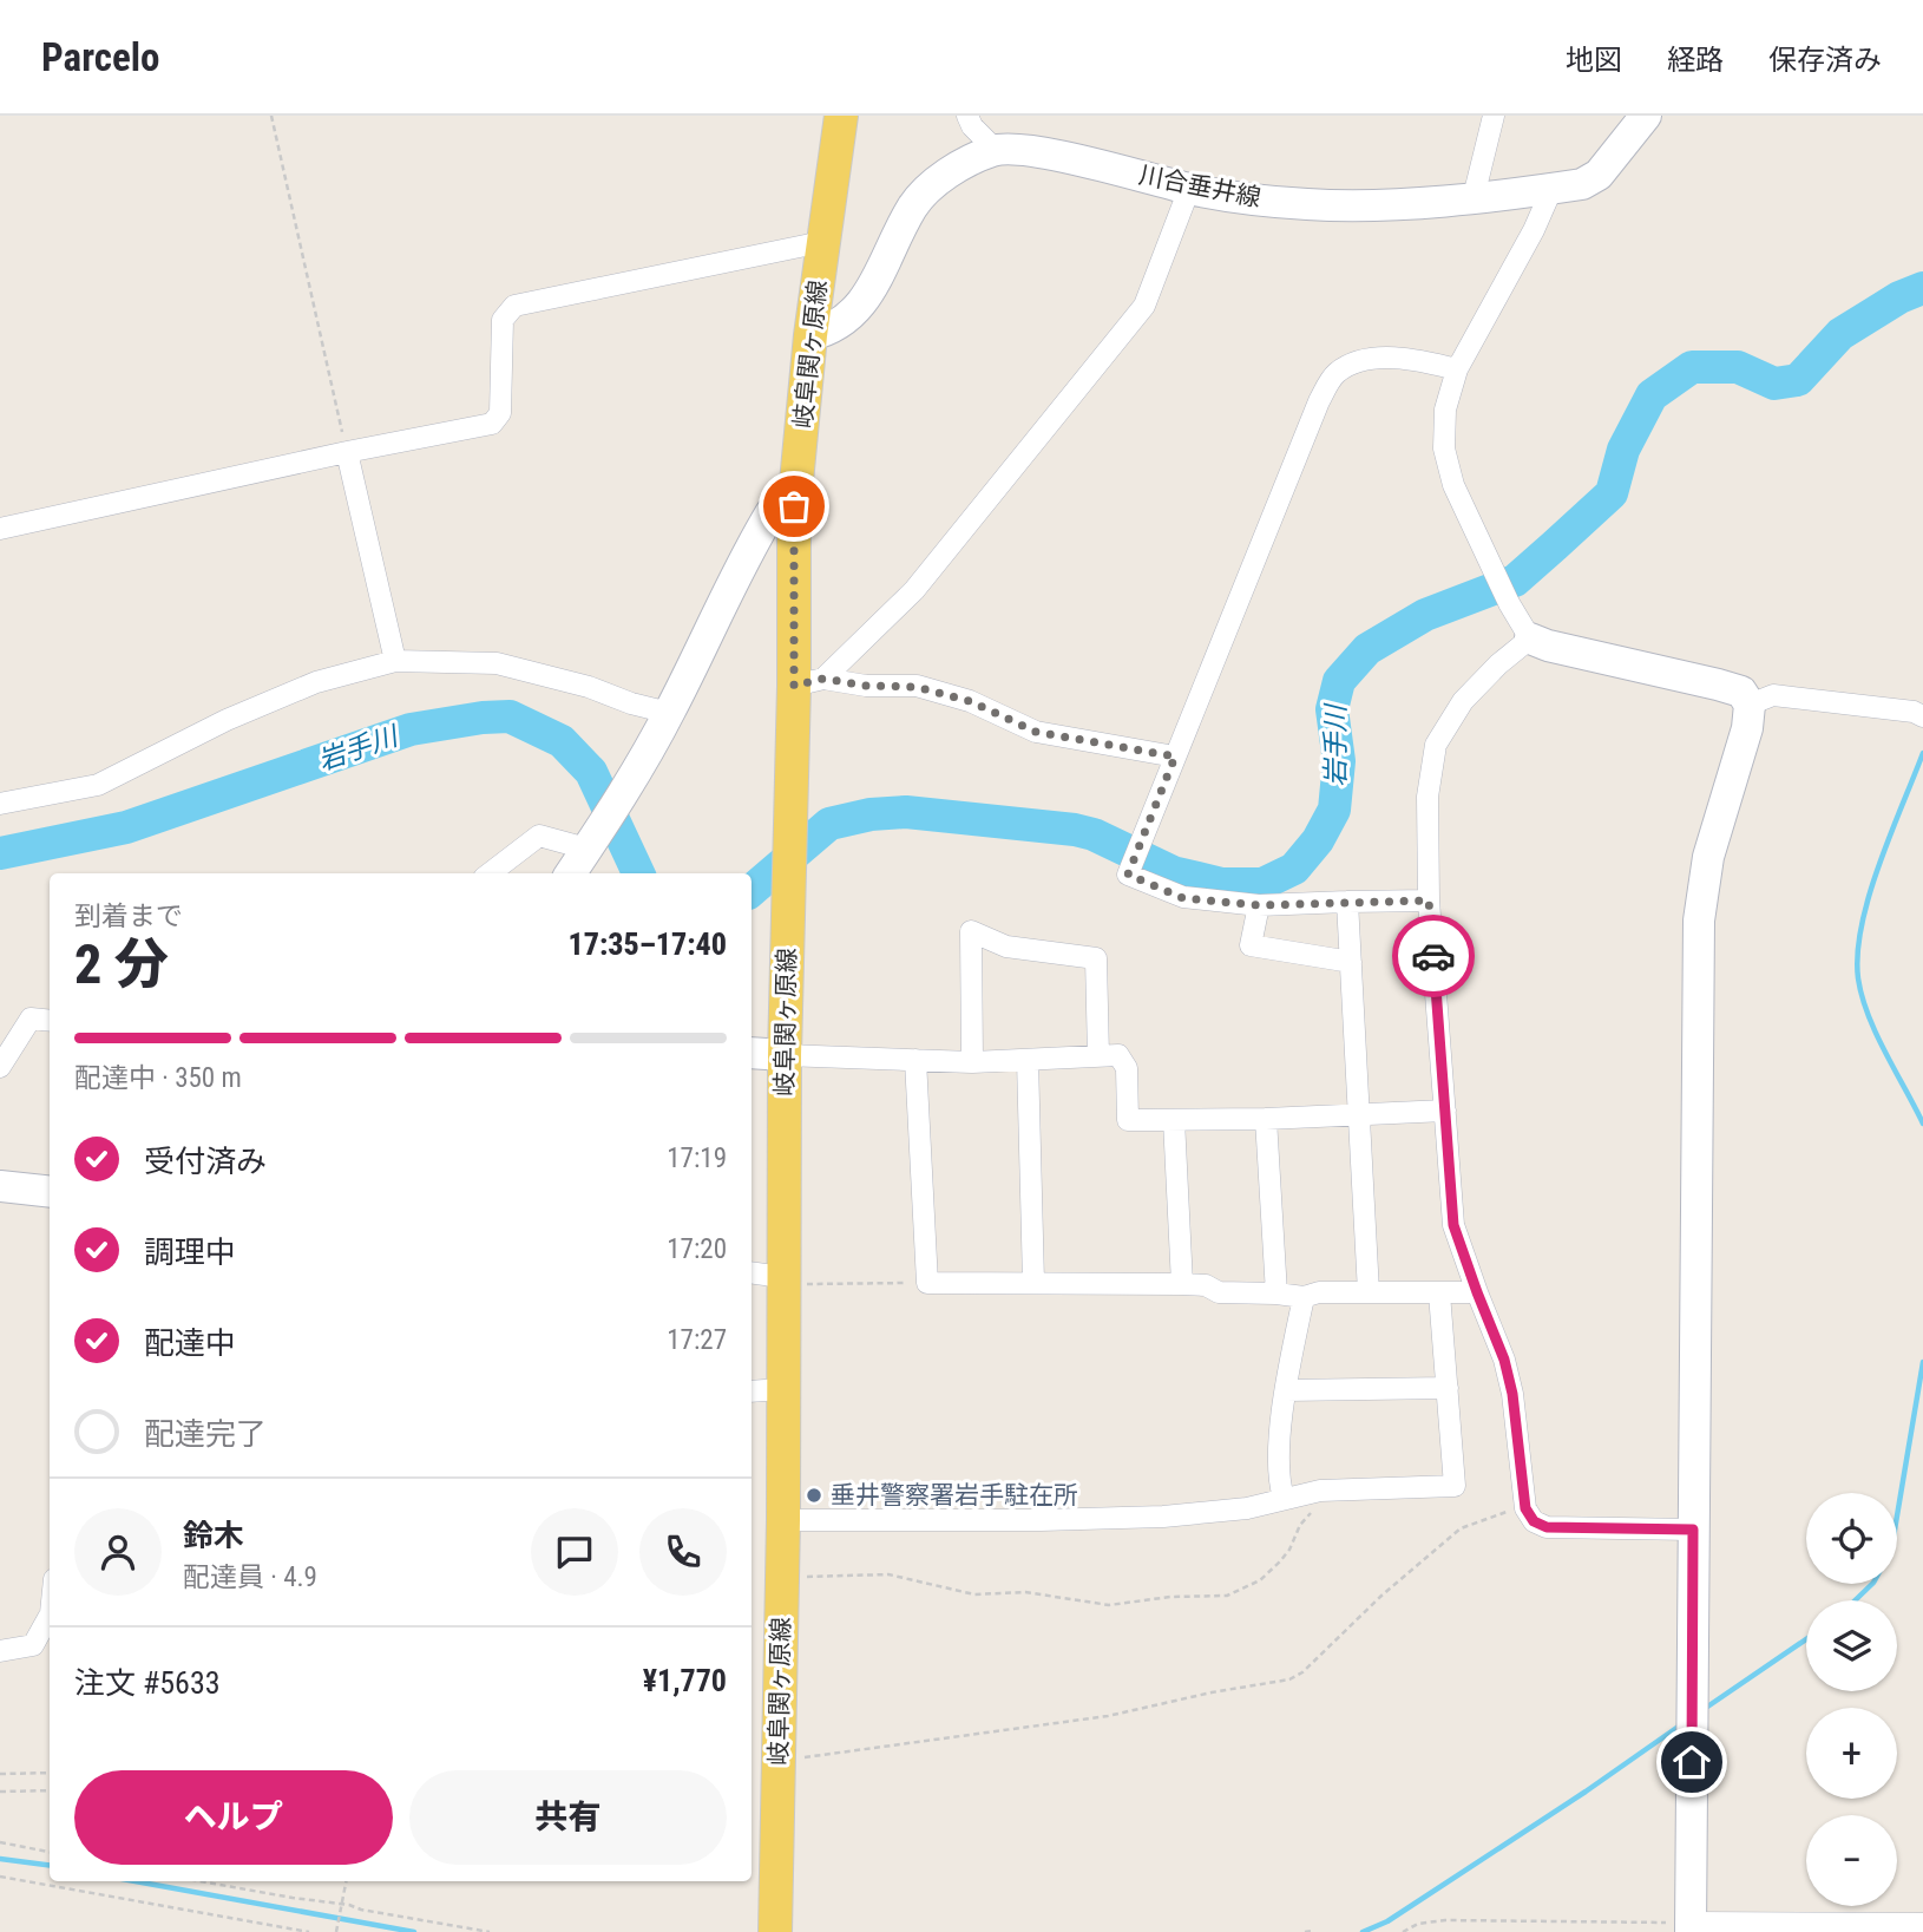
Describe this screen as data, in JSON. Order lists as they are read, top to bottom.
{
  "streets": {
    "main road": ["岐阜関ヶ原線"],
    "street": ["川合垂井線"]
  },
  "water": ["岩手川"],
  "places": ["垂井警察署岩手駐在所"],
  "page": {
    "header": "Parcelo",
    "nav": ["地図", "経路", "保存済み"],
    "heading": ["2 分", "到着まで", "17:35–17:40"],
    "panel": [
      "鈴木",
      "配達員 · 4.9",
      "注文 #5633",
      "¥1,770"
    ],
    "bar": "配達中 · 350 m",
    "list": [
      ["受付済み", "17:19"],
      ["調理中", "17:20"],
      ["配達中", "17:27"],
      "配達完了"
    ],
    "map_buttons": ["+", "−"],
    "buttons": ["ヘルプ", "共有"]
  }
}
